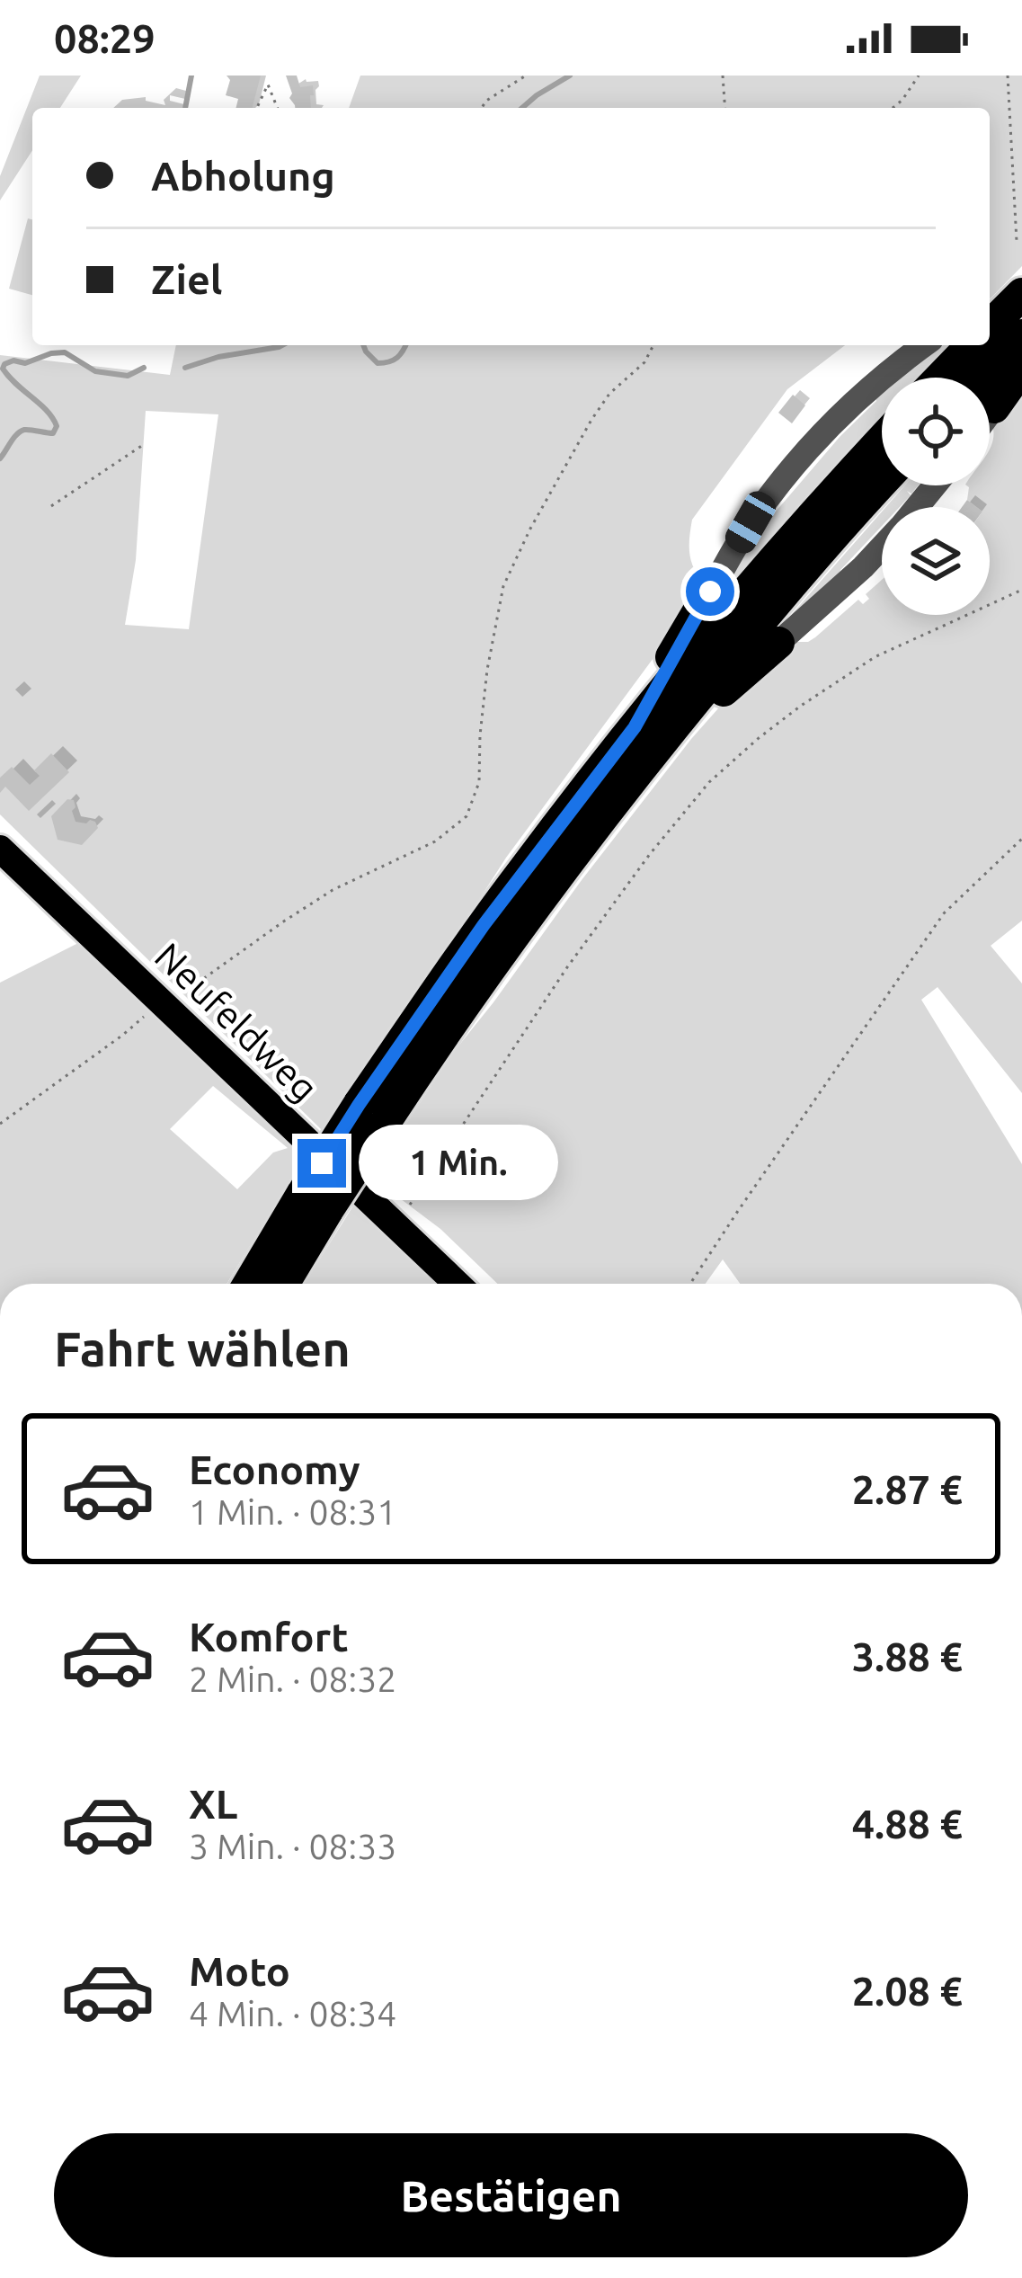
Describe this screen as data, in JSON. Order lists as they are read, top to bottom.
{
  "streets": {
    "main road": ["Neufeldweg"]
  },
  "page": {
    "status": "08:29",
    "banner": ["Abholung", "Ziel"],
    "bubble": "1 Min.",
    "heading": "Fahrt wählen",
    "list": [
      {
        "name": "Economy",
        "note": "1 Min. · 08:31",
        "value": "2.87 €"
      },
      {
        "name": "Komfort",
        "note": "2 Min. · 08:32",
        "value": "3.88 €"
      },
      {
        "name": "XL",
        "note": "3 Min. · 08:33",
        "value": "4.88 €"
      },
      {
        "name": "Moto",
        "note": "4 Min. · 08:34",
        "value": "2.08 €"
      }
    ],
    "buttons": "Bestätigen"
  }
}
